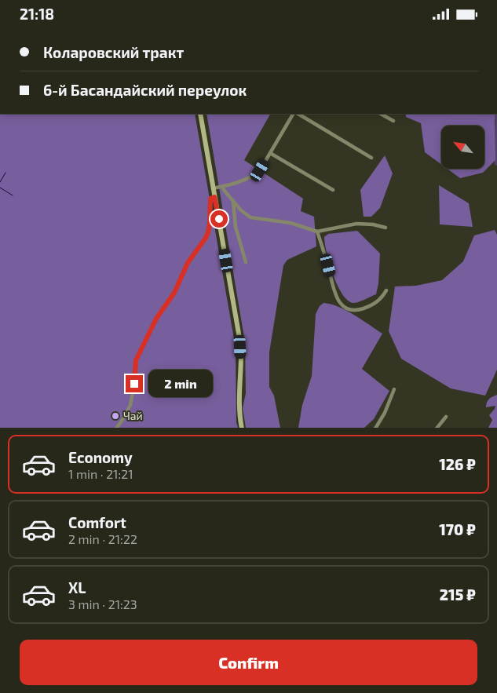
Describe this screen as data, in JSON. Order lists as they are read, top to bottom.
{
  "places": ["Чай"],
  "north": "top left",
  "page": {
    "status": "21:18",
    "banner": ["Коларовский тракт", "6-й Басандайский переулок"],
    "bubble": "2 min",
    "list": [
      {
        "name": "Economy",
        "note": "1 min · 21:21",
        "value": "126 ₽"
      },
      {
        "name": "Comfort",
        "note": "2 min · 21:22",
        "value": "170 ₽"
      },
      {
        "name": "XL",
        "note": "3 min · 21:23",
        "value": "215 ₽"
      }
    ],
    "buttons": "Confirm"
  }
}
